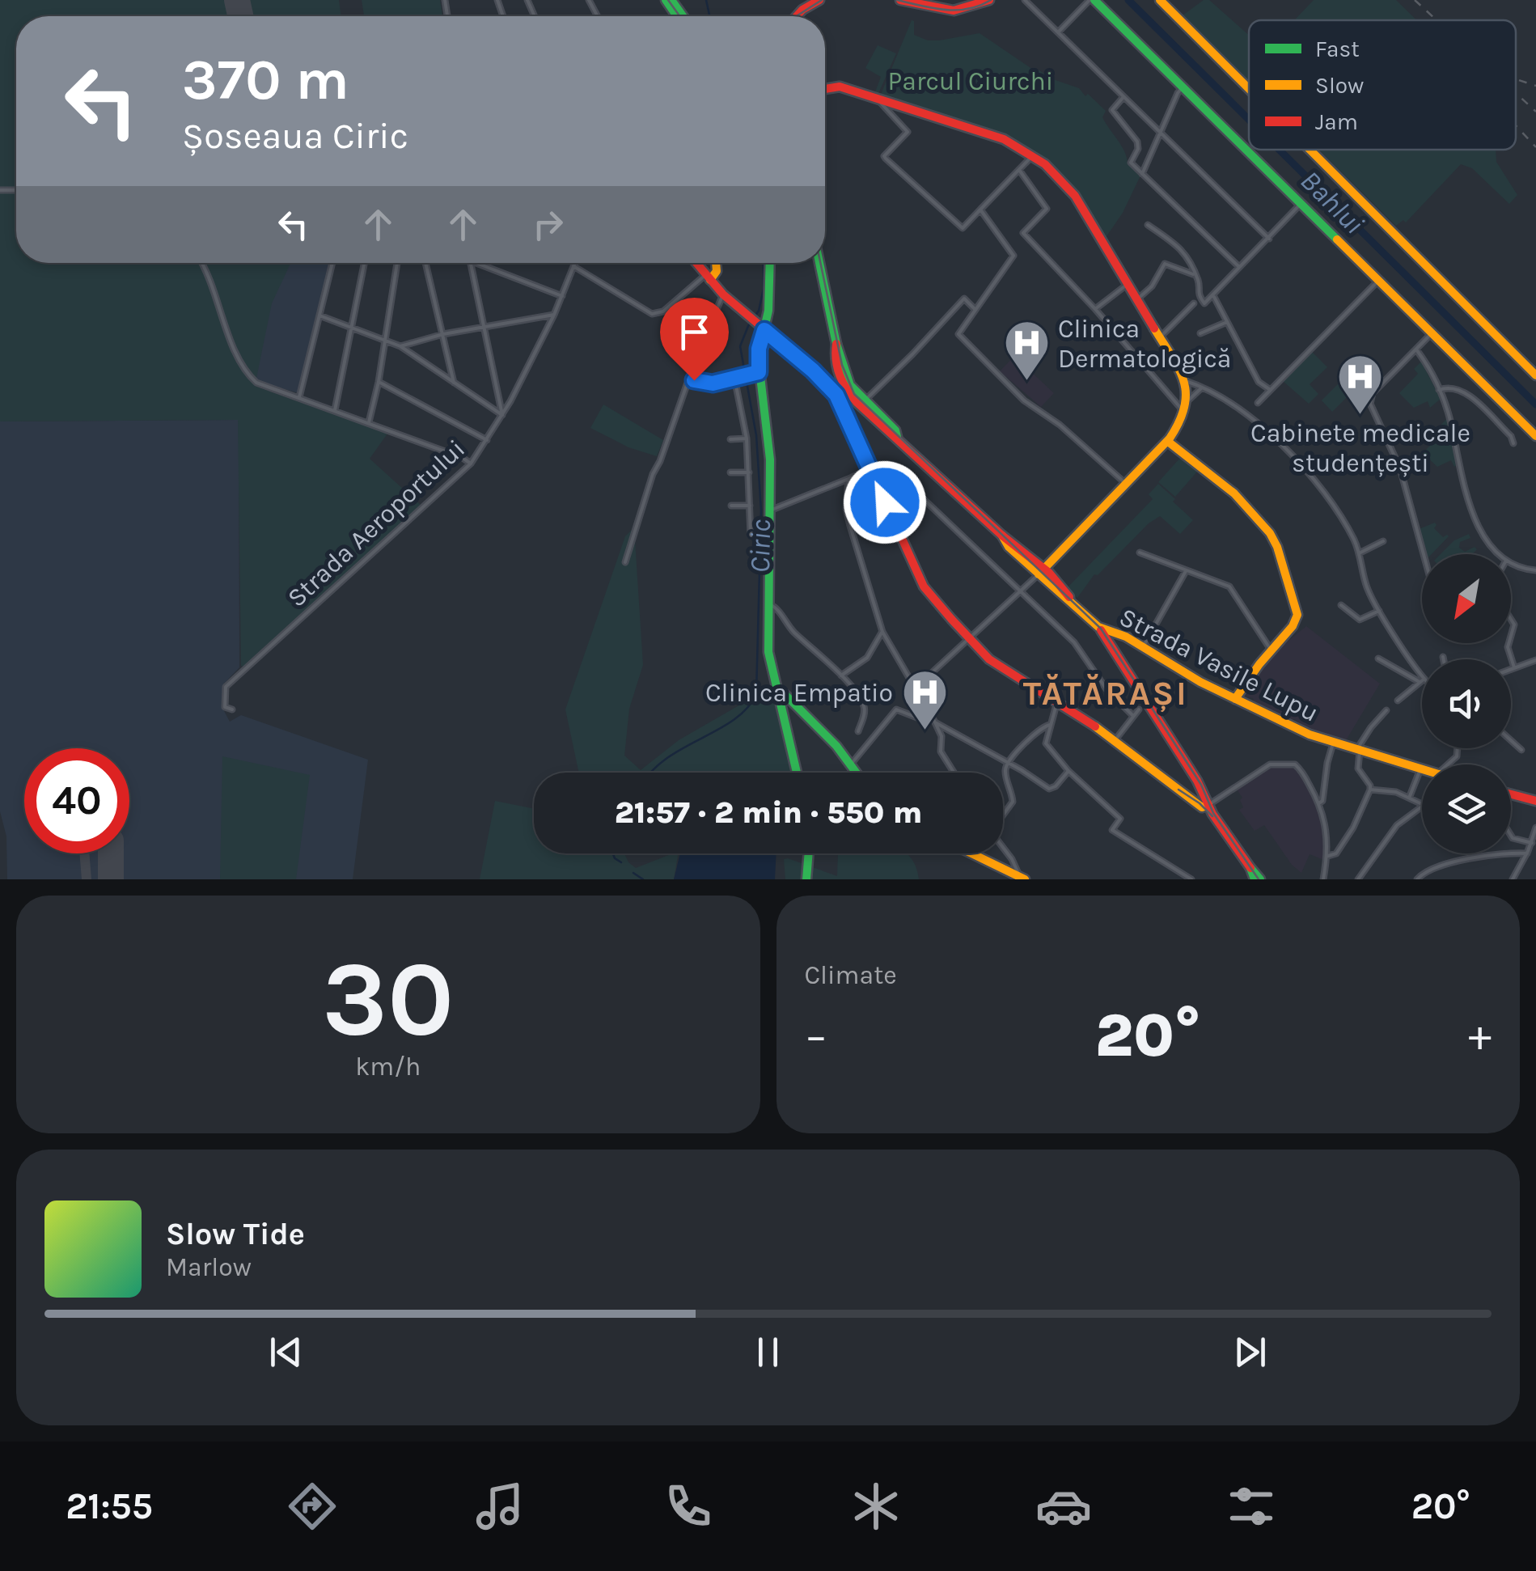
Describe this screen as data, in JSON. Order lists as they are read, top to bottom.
{
  "streets": {
    "street": ["Strada Aeroportului", "Strada Vasile Lupu"]
  },
  "districts": ["TĂTĂRAȘI"],
  "water": ["Bahlui", "Ciric"],
  "parks": ["Parcul Ciurchi"],
  "places": {
    "hospital": ["Clinica Dermatologică", "Cabinete medicale studențești", "Clinica Empatio"]
  },
  "legend": ["Fast", "Slow", "Jam"],
  "north": "bottom left",
  "page": {
    "turn": ["370 m", "Șoseaua Ciric"],
    "limit": "40",
    "trip": "21:57 · 2 min · 550 m",
    "tile": [
      ["30", "km/h"],
      "Climate"
    ],
    "heat": ["−", "20°", "+"],
    "song": ["Slow Tide", "Marlow"],
    "tabs": ["21:55", "20°"]
  }
}
